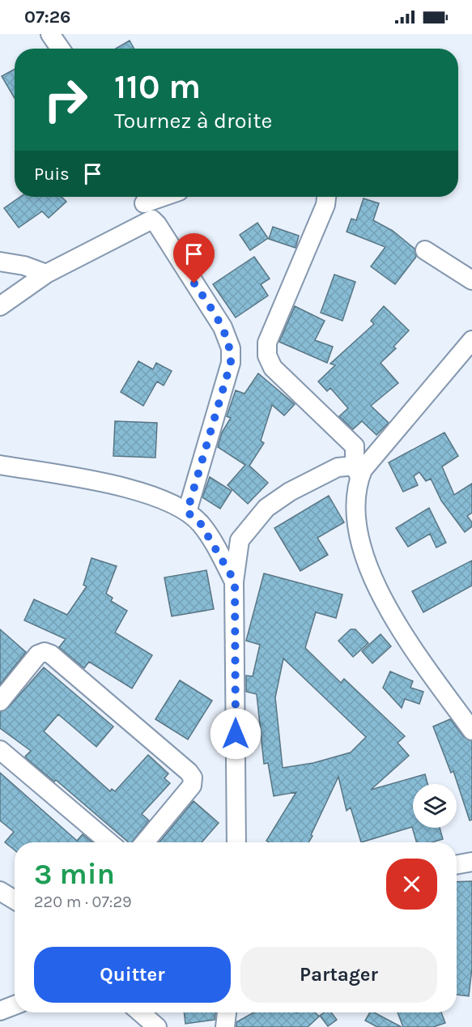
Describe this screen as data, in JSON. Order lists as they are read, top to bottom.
{
  "page": {
    "status": "07:26",
    "turn": ["110 m", "Tournez à droite"],
    "then": "Puis",
    "heading": ["3 min", "220 m · 07:29"],
    "buttons": ["Quitter", "Partager"]
  }
}
